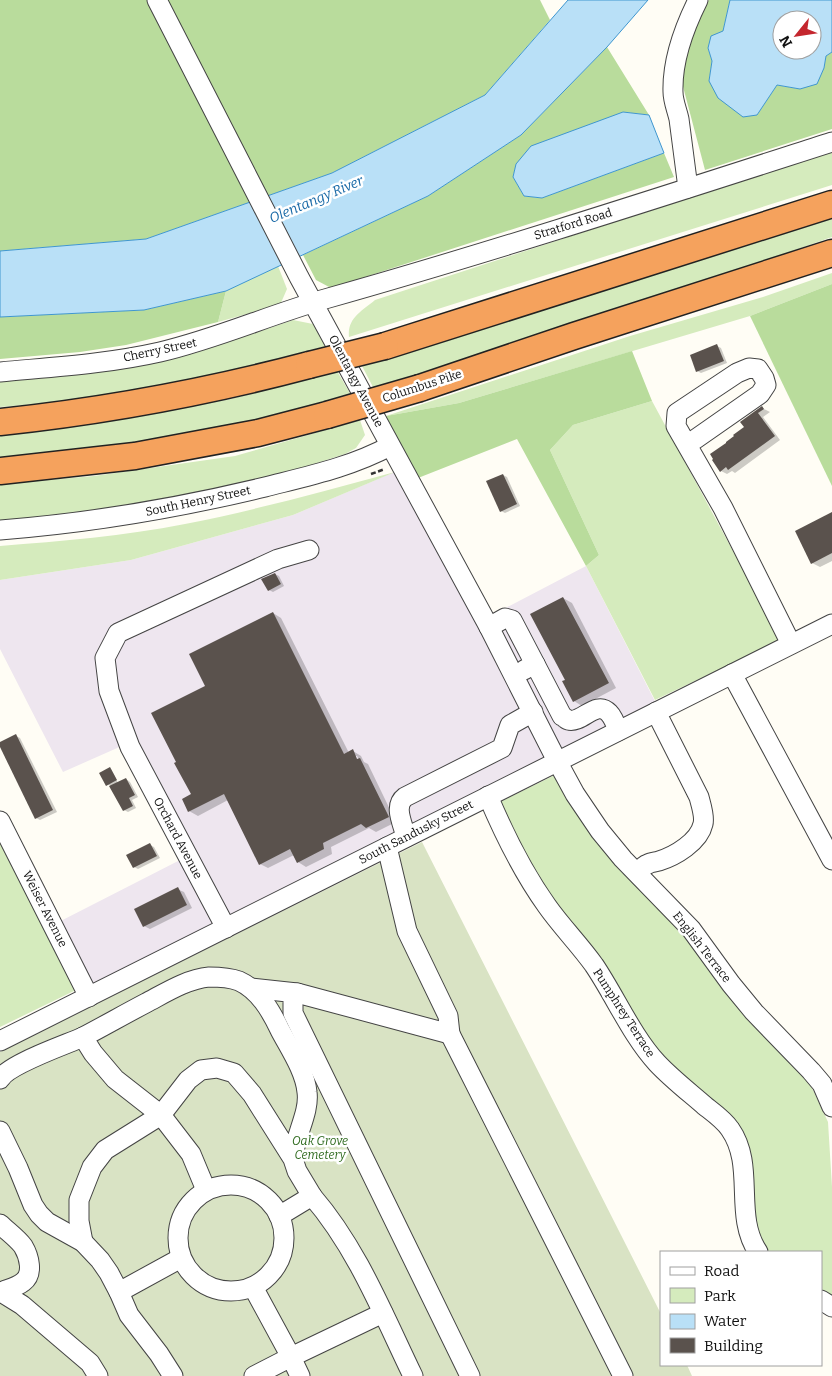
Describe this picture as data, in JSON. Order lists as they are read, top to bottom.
{
  "streets": {
    "highway": ["Columbus Pike"],
    "street": [
      "Stratford Road",
      "Cherry Street",
      "Olentangy Avenue",
      "South Henry Street",
      "South Sandusky Street",
      "Orchard Avenue",
      "Weiser Avenue",
      "English Terrace",
      "Pumphrey Terrace"
    ]
  },
  "crossings": [
    ["Stratford Road", "Cherry Street"],
    ["Stratford Road", "Olentangy Avenue"],
    ["Cherry Street", "Olentangy Avenue"],
    ["Olentangy Avenue", "South Henry Street"],
    ["Olentangy Avenue", "South Sandusky Street"],
    ["Olentangy Avenue", "English Terrace"],
    ["South Sandusky Street", "Orchard Avenue"],
    ["South Sandusky Street", "Weiser Avenue"],
    ["South Sandusky Street", "English Terrace"],
    ["South Sandusky Street", "Pumphrey Terrace"]
  ],
  "water": ["Olentangy River"],
  "parks": ["Oak Grove Cemetery"],
  "legend": [
    "Road",
    "Park",
    "Water",
    "Building"
  ],
  "north": "bottom left"
}
